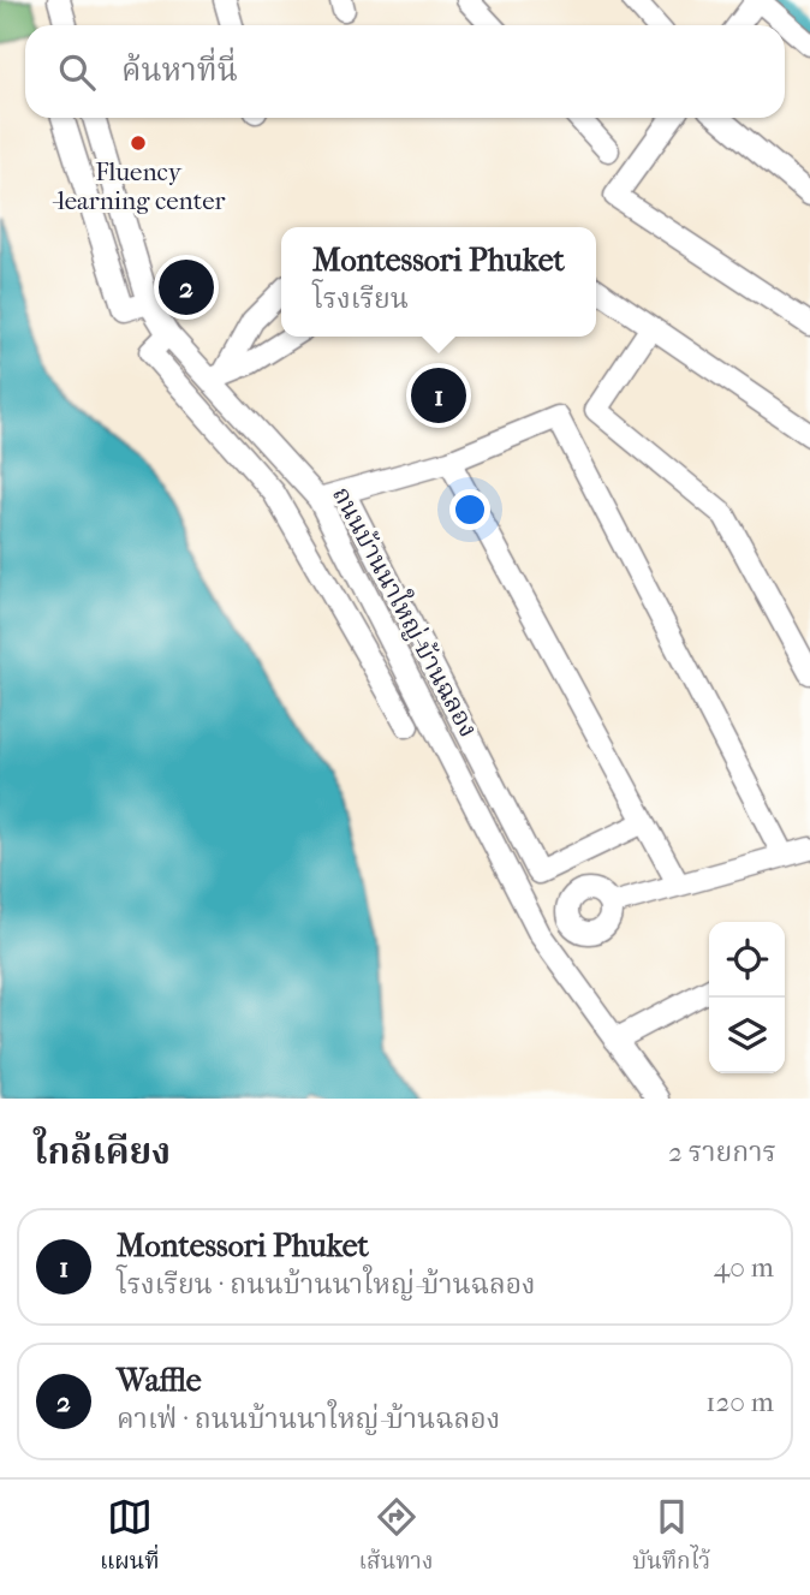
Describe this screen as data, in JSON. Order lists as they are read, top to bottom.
{
  "streets": {
    "street": ["ถนนบ้านนาใหญ่-บ้านฉลอง"]
  },
  "places": ["Fluency -learning center"],
  "page": {
    "search": "ค้นหาที่นี่",
    "popup": ["Montessori Phuket", "โรงเรียน"],
    "pins": ["2", "1"],
    "heading": ["ใกล้เคียง", "2 รายการ"],
    "list": [
      {
        "mark": "1",
        "name": "Montessori Phuket",
        "note": "โรงเรียน · ถนนบ้านนาใหญ่-บ้านฉลอง",
        "value": "40 m"
      },
      {
        "mark": "2",
        "name": "Waffle",
        "note": "คาเฟ่ · ถนนบ้านนาใหญ่-บ้านฉลอง",
        "value": "120 m"
      }
    ],
    "nav": ["แผนที่", "เส้นทาง", "บันทึกไว้"]
  }
}
